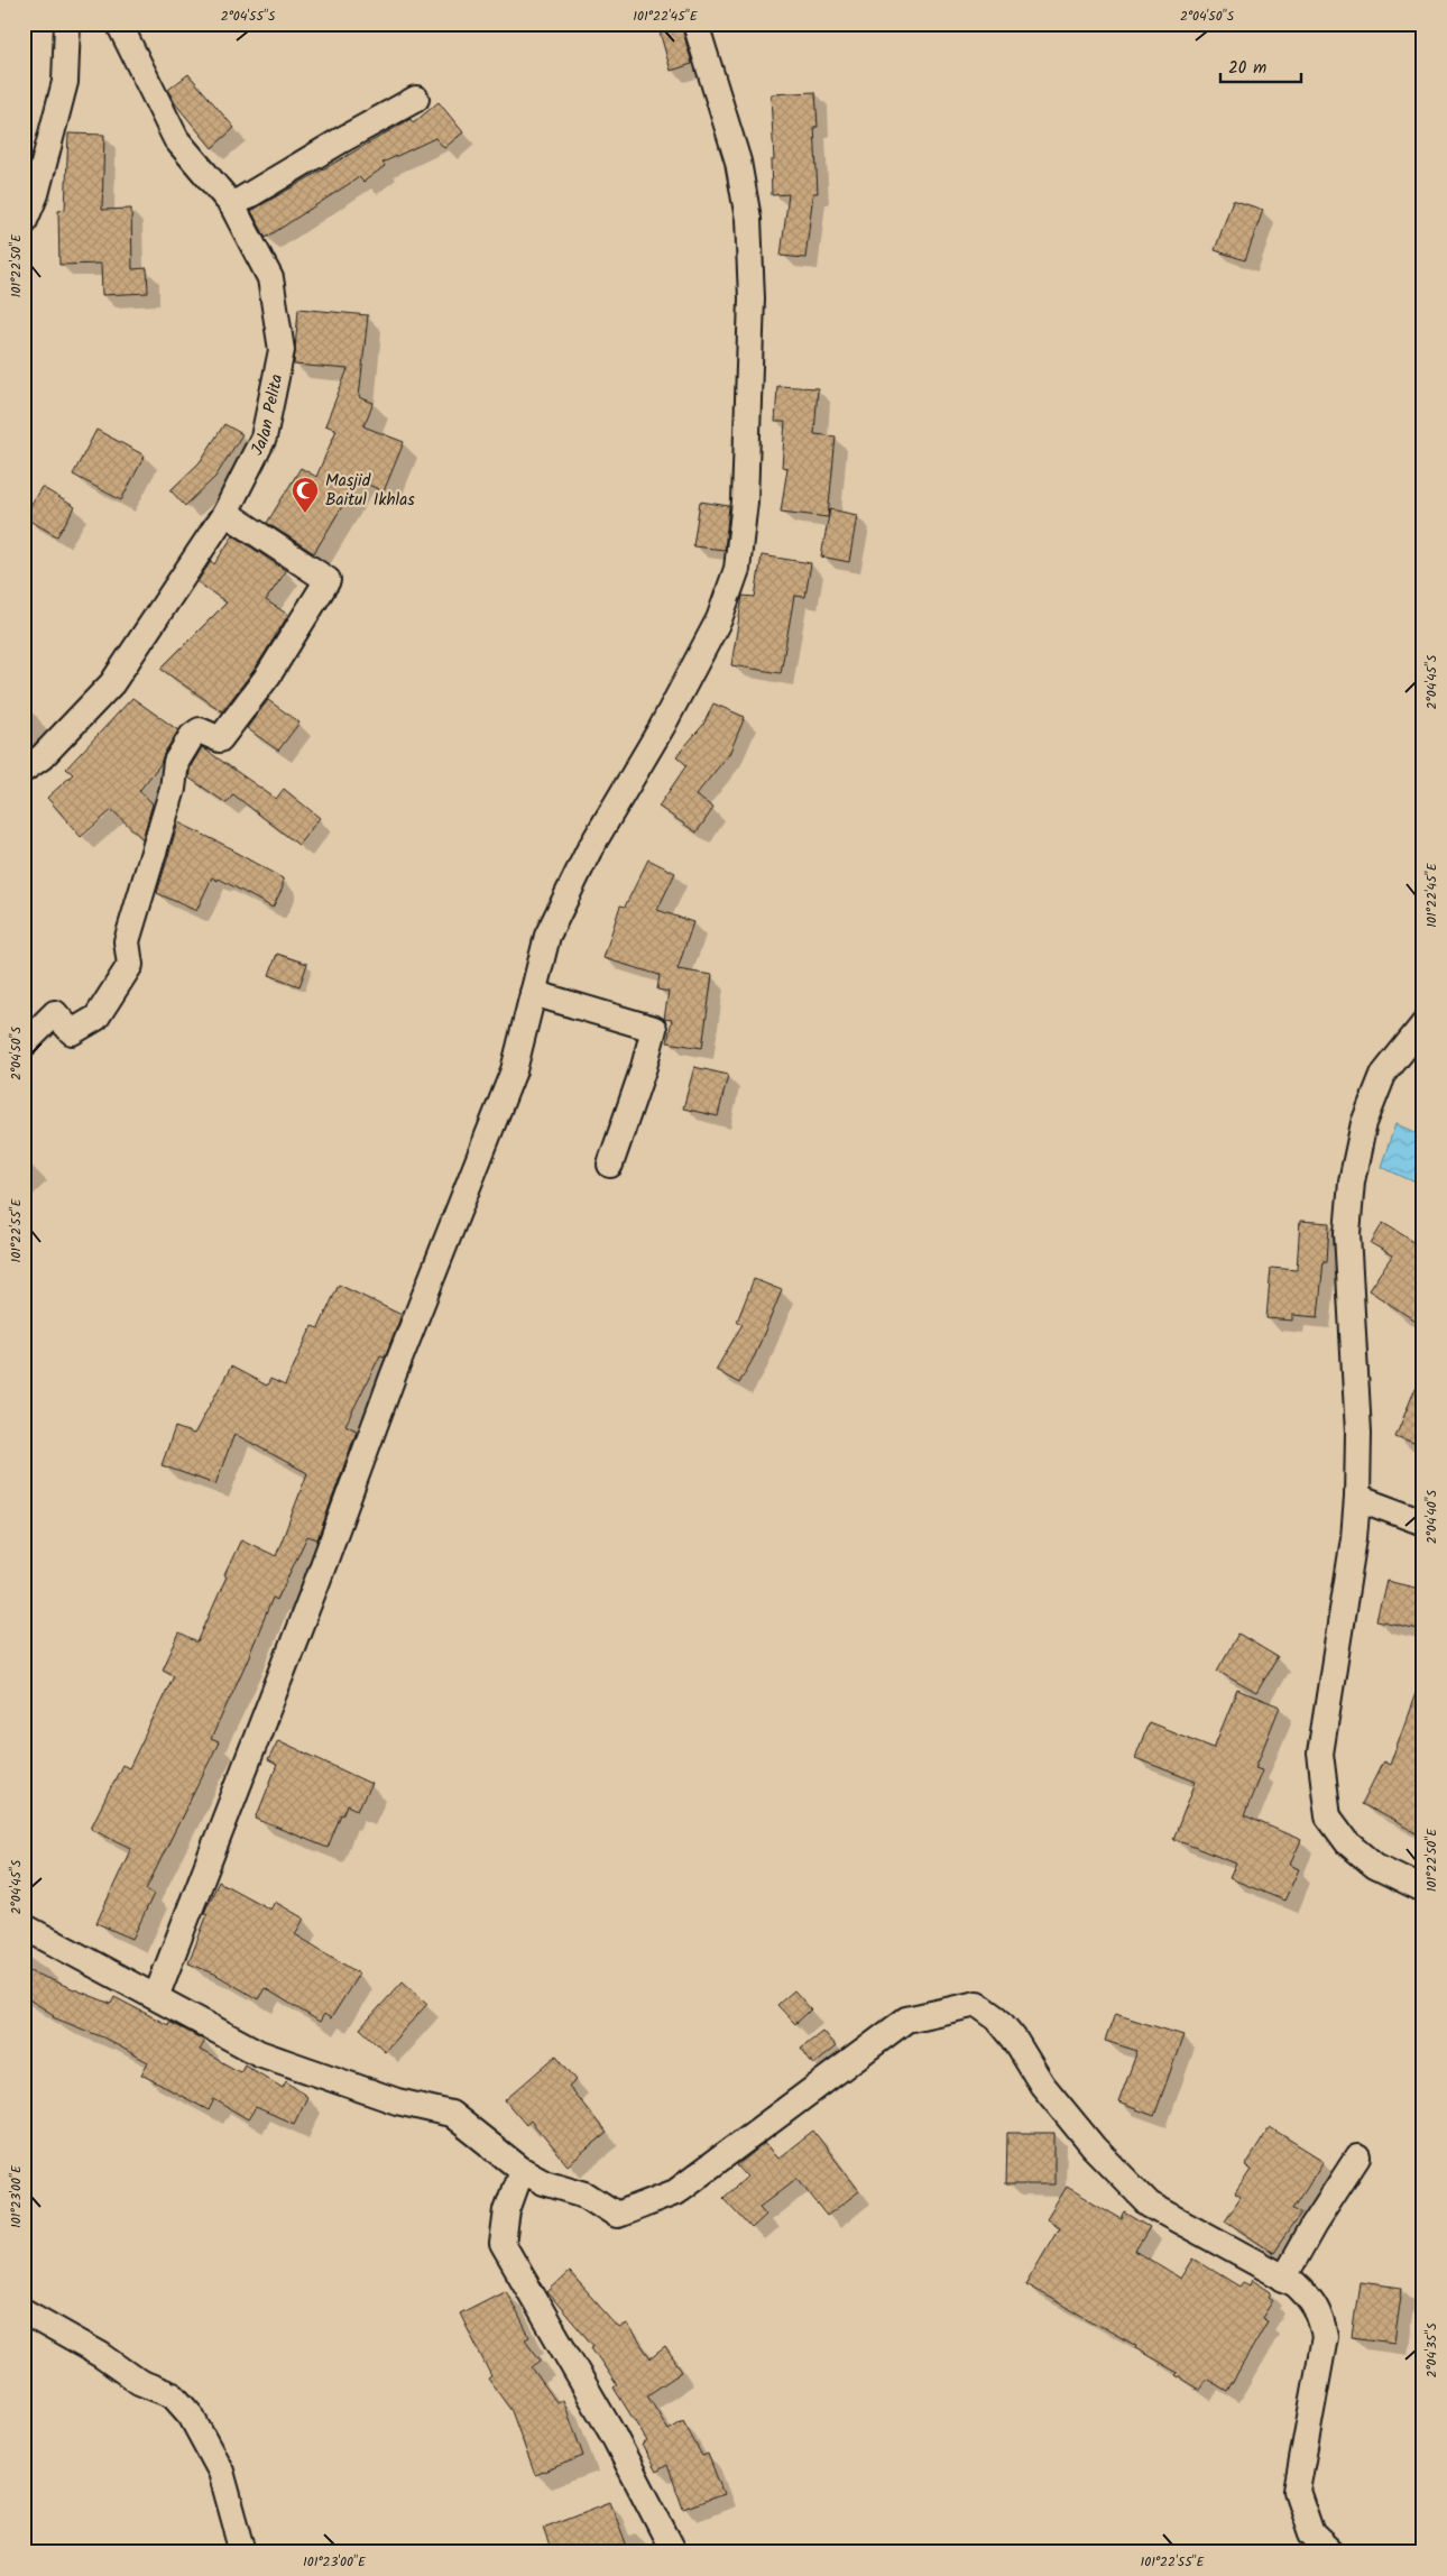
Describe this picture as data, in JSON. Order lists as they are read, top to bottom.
{
  "streets": {
    "street": ["Jalan Pelita"]
  },
  "places": {
    "mosque": ["Masjid Baitul Ikhlas"]
  },
  "scale_bar": "20 m",
  "coordinates": [
    "2°04'55\"S",
    "101°22'45\"E",
    "2°04'50\"S",
    "101°22'50\"E",
    "2°04'45\"S",
    "101°22'55\"E",
    "2°04'40\"S",
    "101°23'00\"E",
    "2°04'35\"S"
  ]
}
